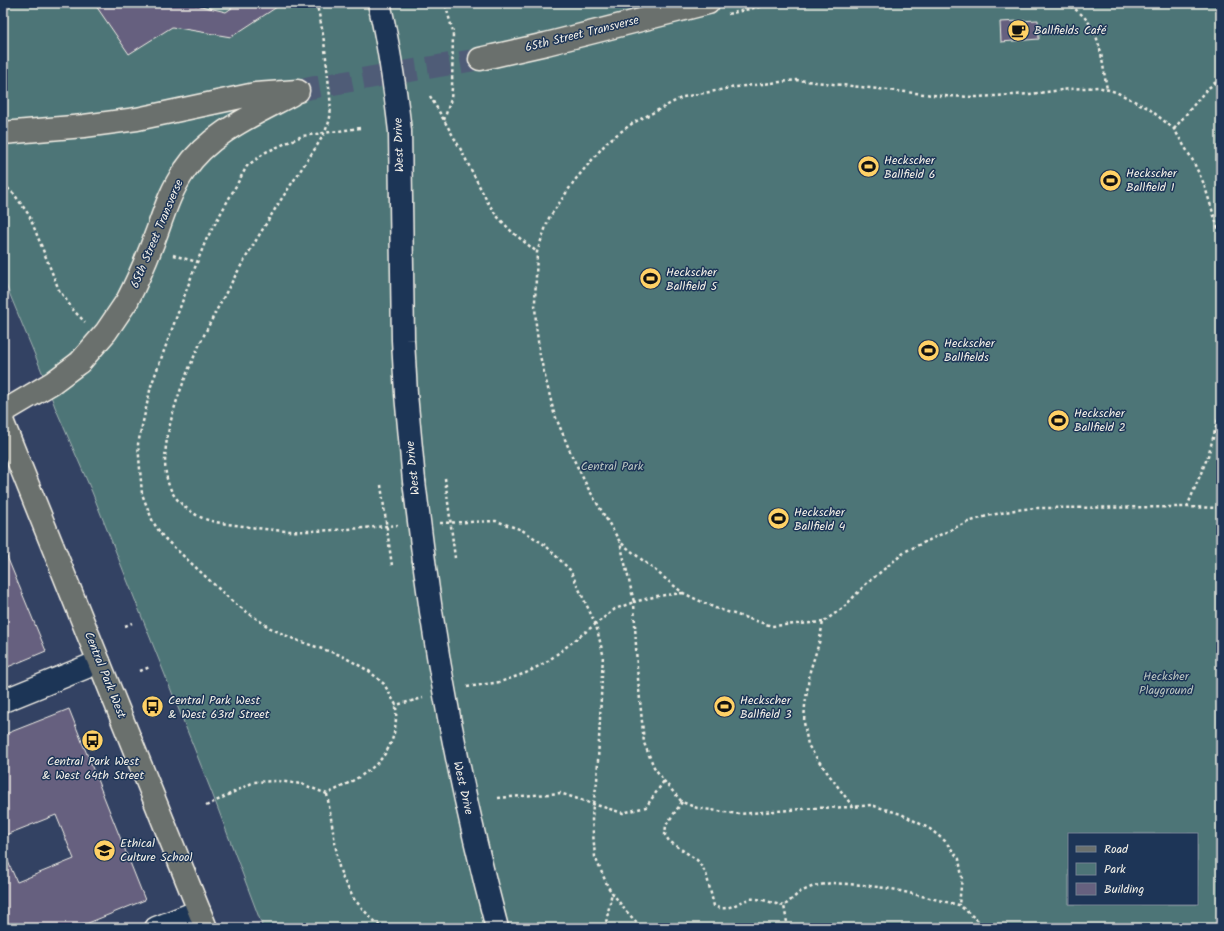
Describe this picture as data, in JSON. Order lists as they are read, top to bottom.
{
  "streets": {
    "main road": ["65th Street Transverse", "Central Park West"],
    "street": ["West Drive"]
  },
  "parks": ["Central Park", "Hecksher Playground"],
  "places": {
    "cafe": ["Ballfields Café"],
    "sports": [
      "Heckscher Ballfield 6",
      "Heckscher Ballfield 1",
      "Heckscher Ballfield 5",
      "Heckscher Ballfields",
      "Heckscher Ballfield 2",
      "Heckscher Ballfield 4",
      "Heckscher Ballfield 3"
    ],
    "bus stop": ["Central Park West & West 63rd Street", "Central Park West & West 64th Street"],
    "school or university": ["Ethical Culture School"]
  },
  "legend": ["Road", "Park", "Building"]
}
